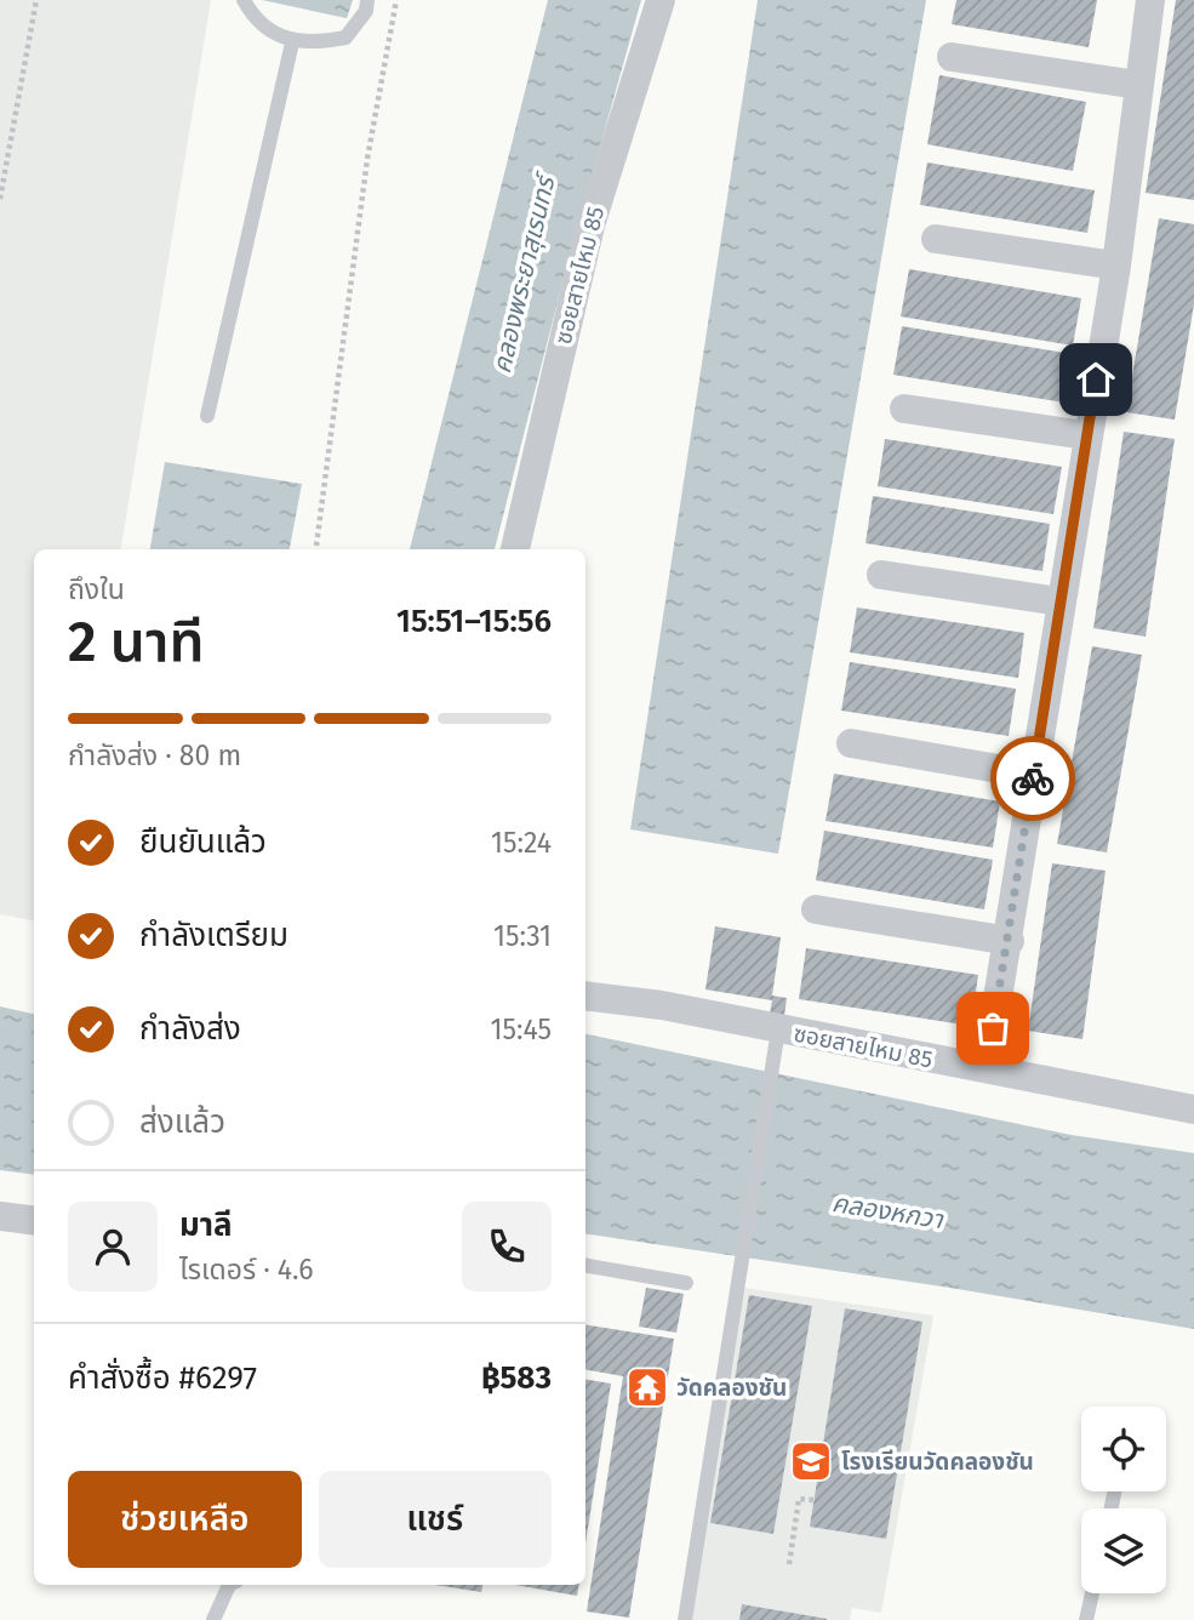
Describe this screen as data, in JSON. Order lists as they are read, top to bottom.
{
  "streets": {
    "street": ["ซอยสายไหม 85"]
  },
  "water": ["คลองพระยาสุเรนทร์", "คลองหกวา"],
  "places": {
    "temple": ["วัดคลองชัน"],
    "school or university": ["โรงเรียนวัดคลองชัน"]
  },
  "page": {
    "heading": ["2 นาที", "ถึงใน", "15:51–15:56"],
    "panel": [
      "มาลี",
      "ไรเดอร์ · 4.6",
      "คำสั่งซื้อ #6297",
      "฿583"
    ],
    "bar": "กำลังส่ง · 80 m",
    "list": [
      ["ยืนยันแล้ว", "15:24"],
      ["กำลังเตรียม", "15:31"],
      ["กำลังส่ง", "15:45"],
      "ส่งแล้ว"
    ],
    "buttons": ["ช่วยเหลือ", "แชร์"]
  }
}
